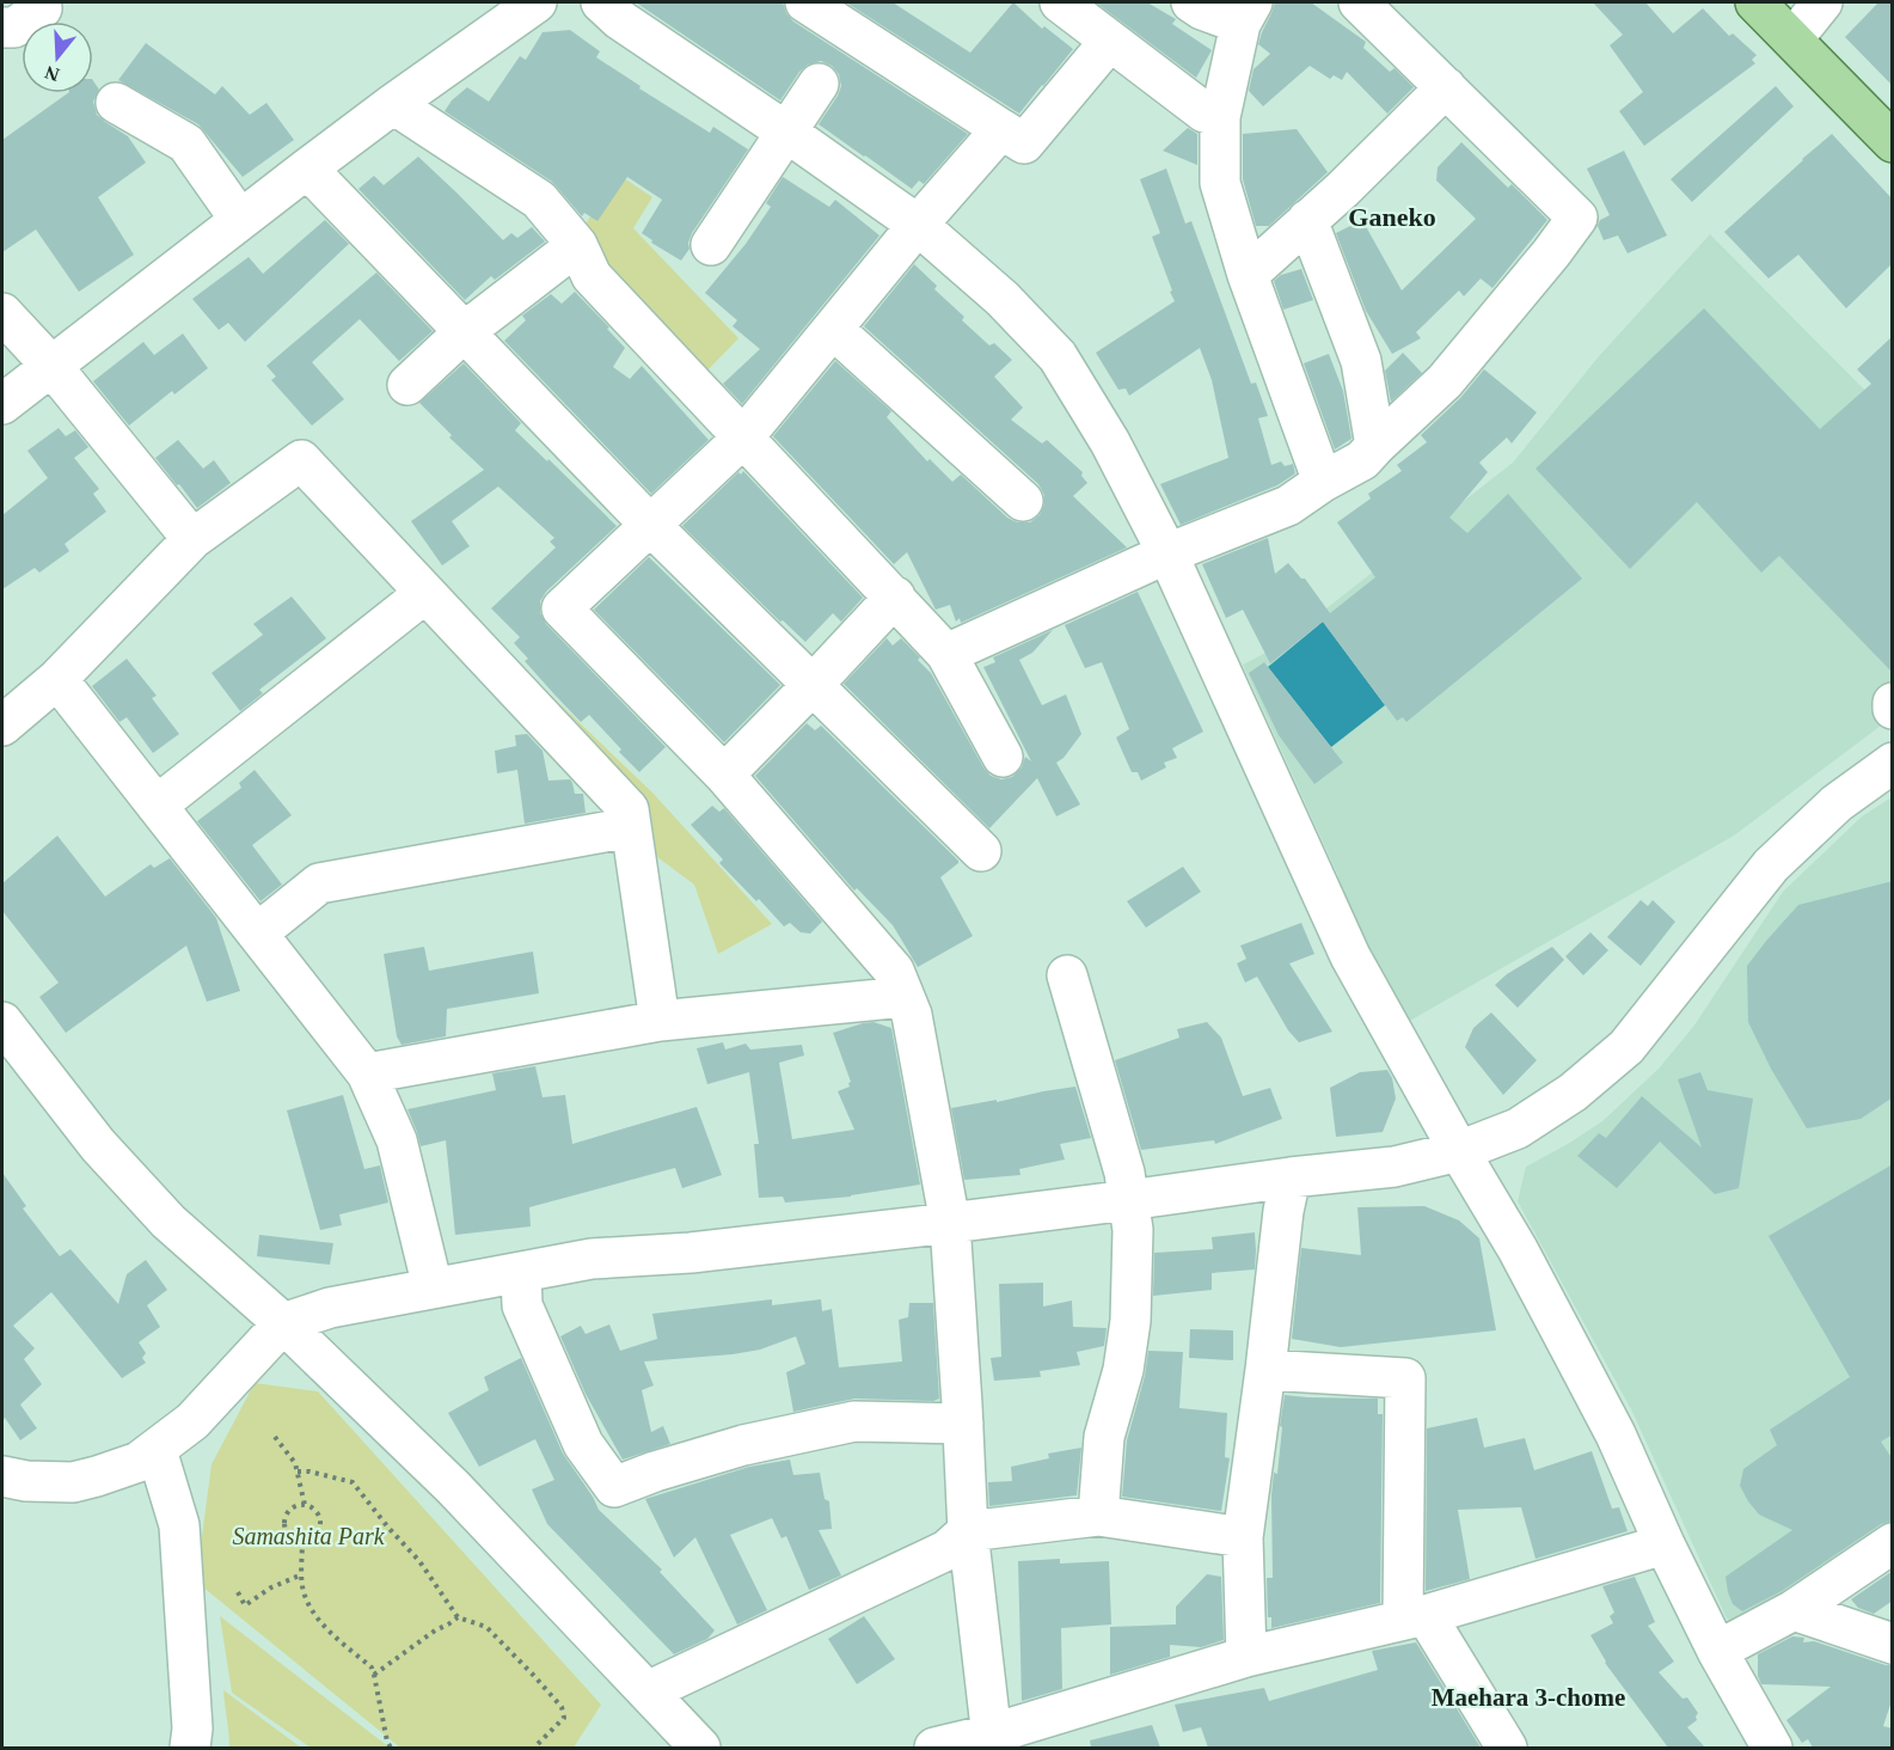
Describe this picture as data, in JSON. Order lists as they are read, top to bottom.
{
  "districts": ["Ganeko", "Maehara 3-chome"],
  "parks": ["Samashita Park"],
  "north": "bottom"
}
